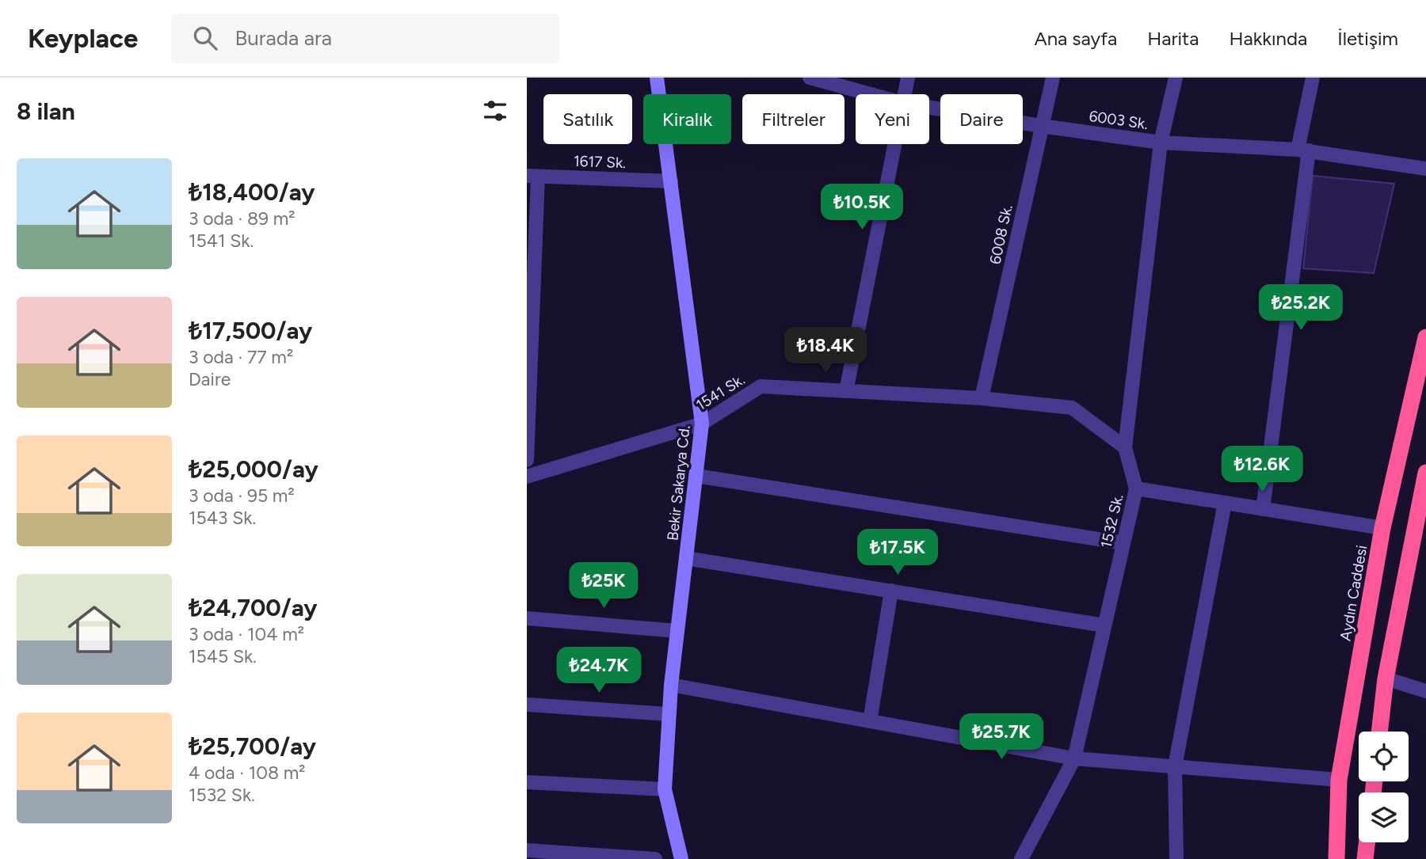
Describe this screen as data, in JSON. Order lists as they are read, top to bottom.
{
  "streets": {
    "highway": ["Aydın Caddesi"],
    "street": [
      "6003 Sk.",
      "1617 Sk.",
      "6008 Sk.",
      "1541 Sk.",
      "Bekir Sakarya Cd.",
      "1532 Sk."
    ]
  },
  "crossings": [
    ["6003 Sk.", "6008 Sk."],
    ["6003 Sk.", "1532 Sk."],
    ["1617 Sk.", "Bekir Sakarya Cd."],
    ["6008 Sk.", "1541 Sk."],
    ["1541 Sk.", "Bekir Sakarya Cd."],
    ["1541 Sk.", "1532 Sk."]
  ],
  "page": {
    "header": "Keyplace",
    "search": "Burada ara",
    "nav": [
      "Ana sayfa",
      "Harita",
      "Hakkında",
      "İletişim"
    ],
    "heading": "8 ilan",
    "chip": [
      "Satılık",
      "Kiralık",
      "Filtreler",
      "Yeni",
      "Daire"
    ],
    "list": [
      {
        "name": "₺18,400/ay",
        "note": "3 oda · 89 m² · 1541 Sk."
      },
      {
        "name": "₺17,500/ay",
        "note": "3 oda · 77 m² · Daire"
      },
      {
        "name": "₺25,000/ay",
        "note": "3 oda · 95 m² · 1543 Sk."
      },
      {
        "name": "₺24,700/ay",
        "note": "3 oda · 104 m² · 1545 Sk."
      },
      {
        "name": "₺25,700/ay",
        "note": "4 oda · 108 m² · 1532 Sk."
      }
    ],
    "price": [
      "₺10.5K",
      "₺25.2K",
      "₺18.4K",
      "₺12.6K",
      "₺17.5K",
      "₺25K",
      "₺24.7K",
      "₺25.7K"
    ]
  }
}
